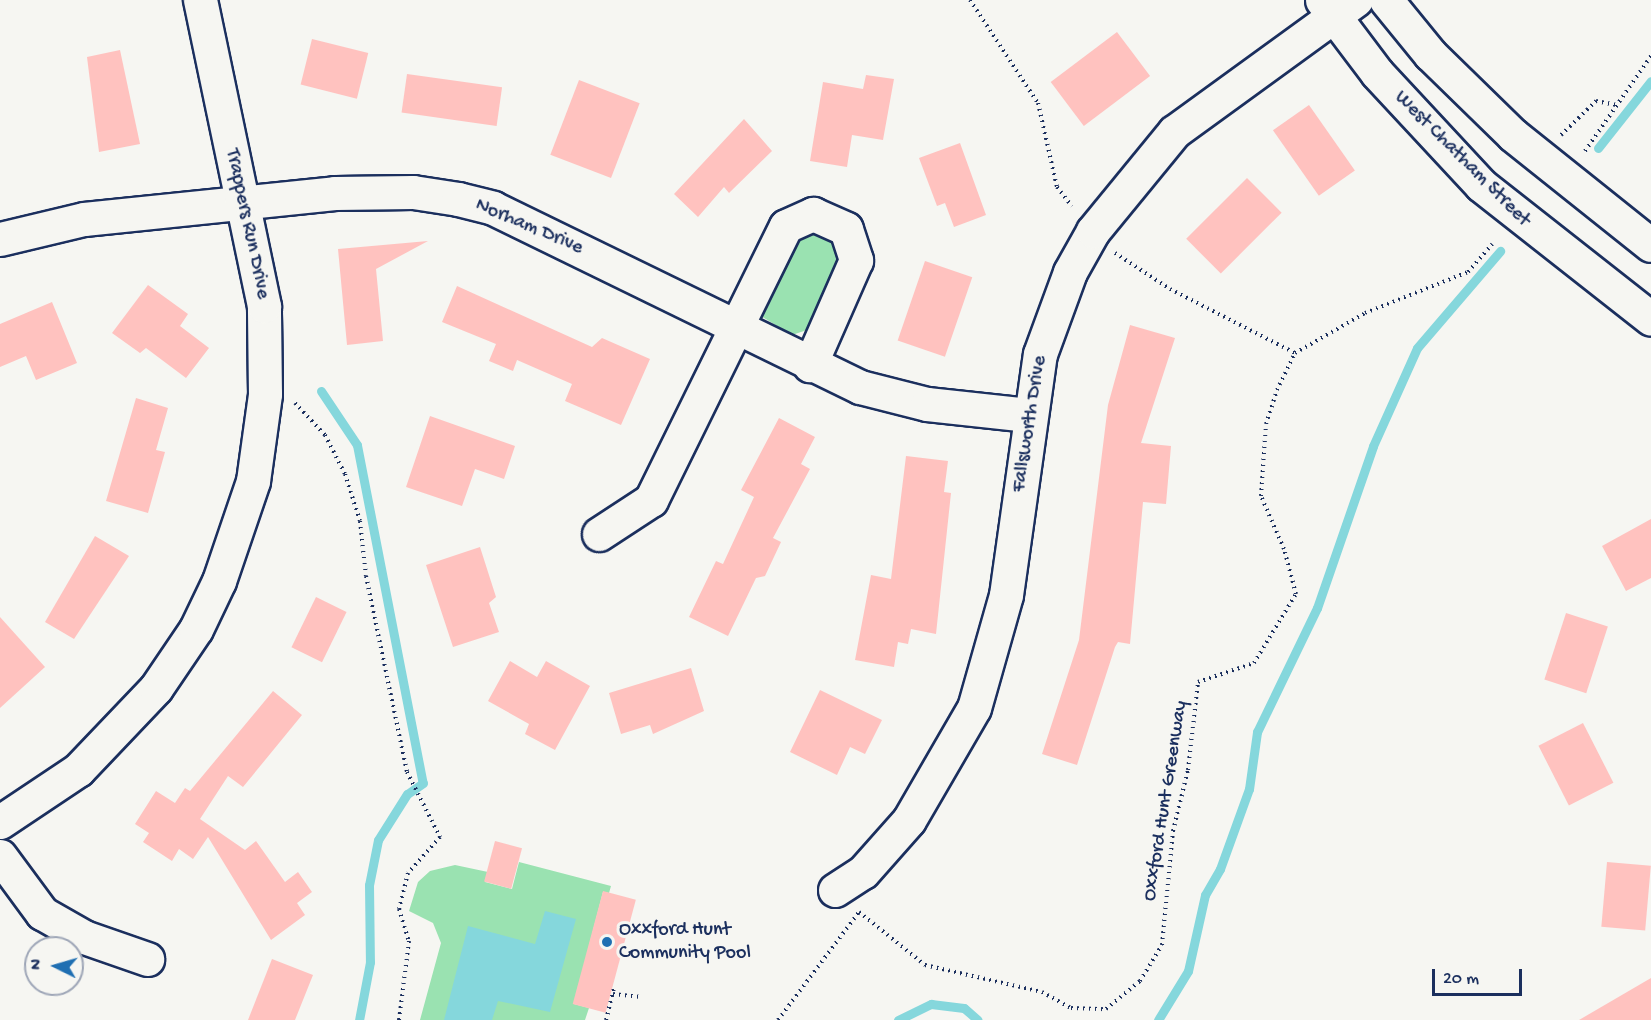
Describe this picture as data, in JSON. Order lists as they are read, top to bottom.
{
  "streets": {
    "street": [
      "West Chatham Street",
      "Trappers Run Drive",
      "Norham Drive",
      "Fallsworth Drive"
    ],
    "path": ["Oxxford Hunt Greenway"]
  },
  "crossings": [
    ["West Chatham Street", "Fallsworth Drive"],
    ["Trappers Run Drive", "Norham Drive"],
    ["Norham Drive", "Fallsworth Drive"]
  ],
  "places": ["Oxxford Hunt Community Pool"],
  "scale_bar": "20 m",
  "north": "left"
}
